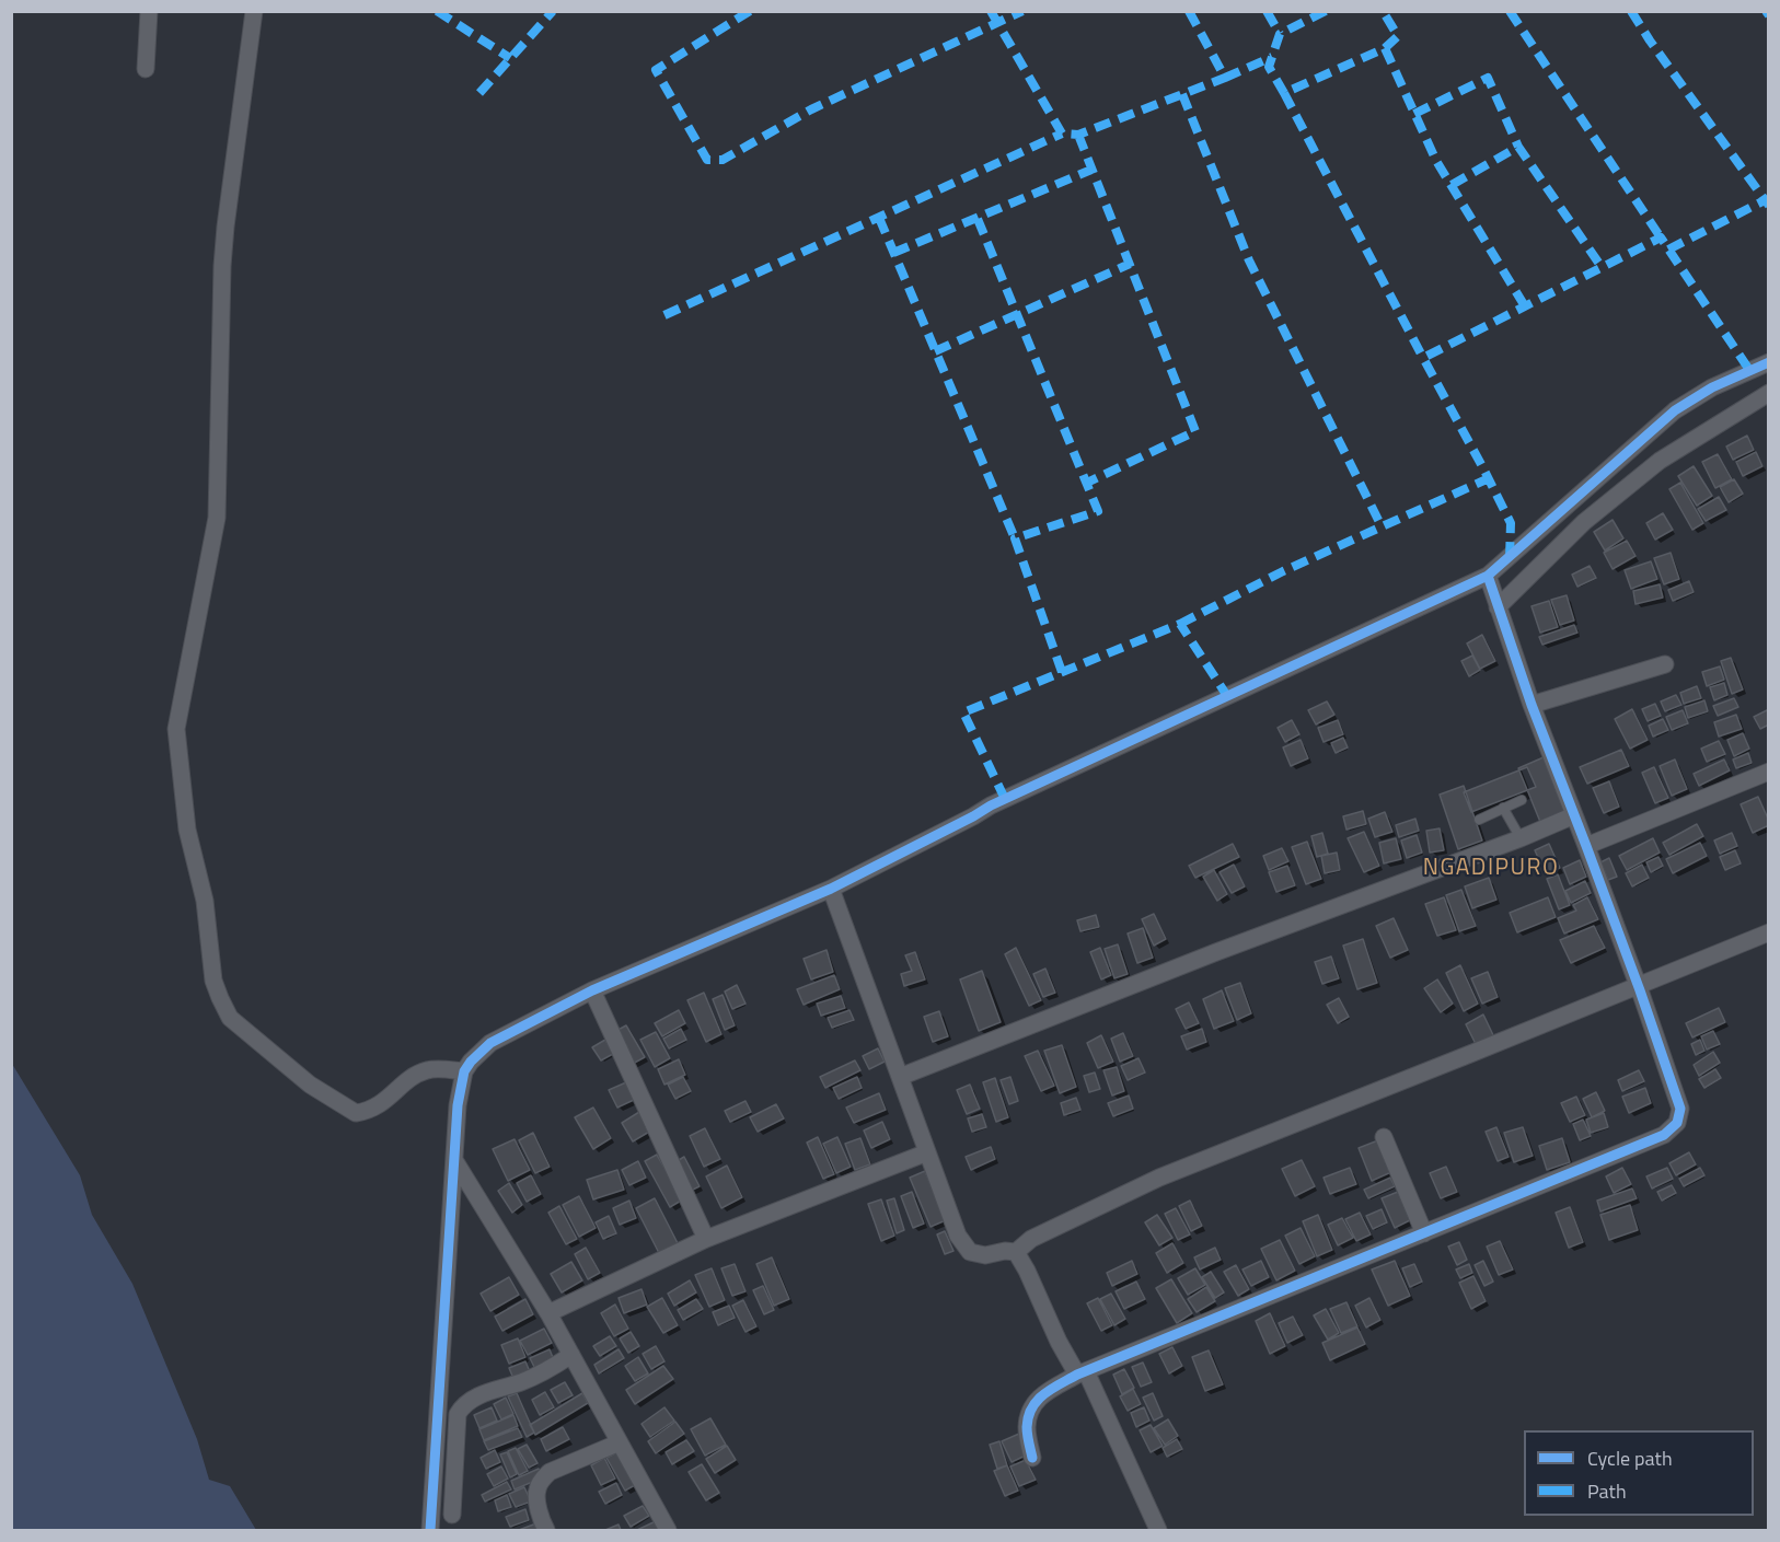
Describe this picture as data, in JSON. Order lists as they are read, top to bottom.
{
  "districts": ["NGADIPURO"],
  "legend": ["Cycle path", "Path"]
}
